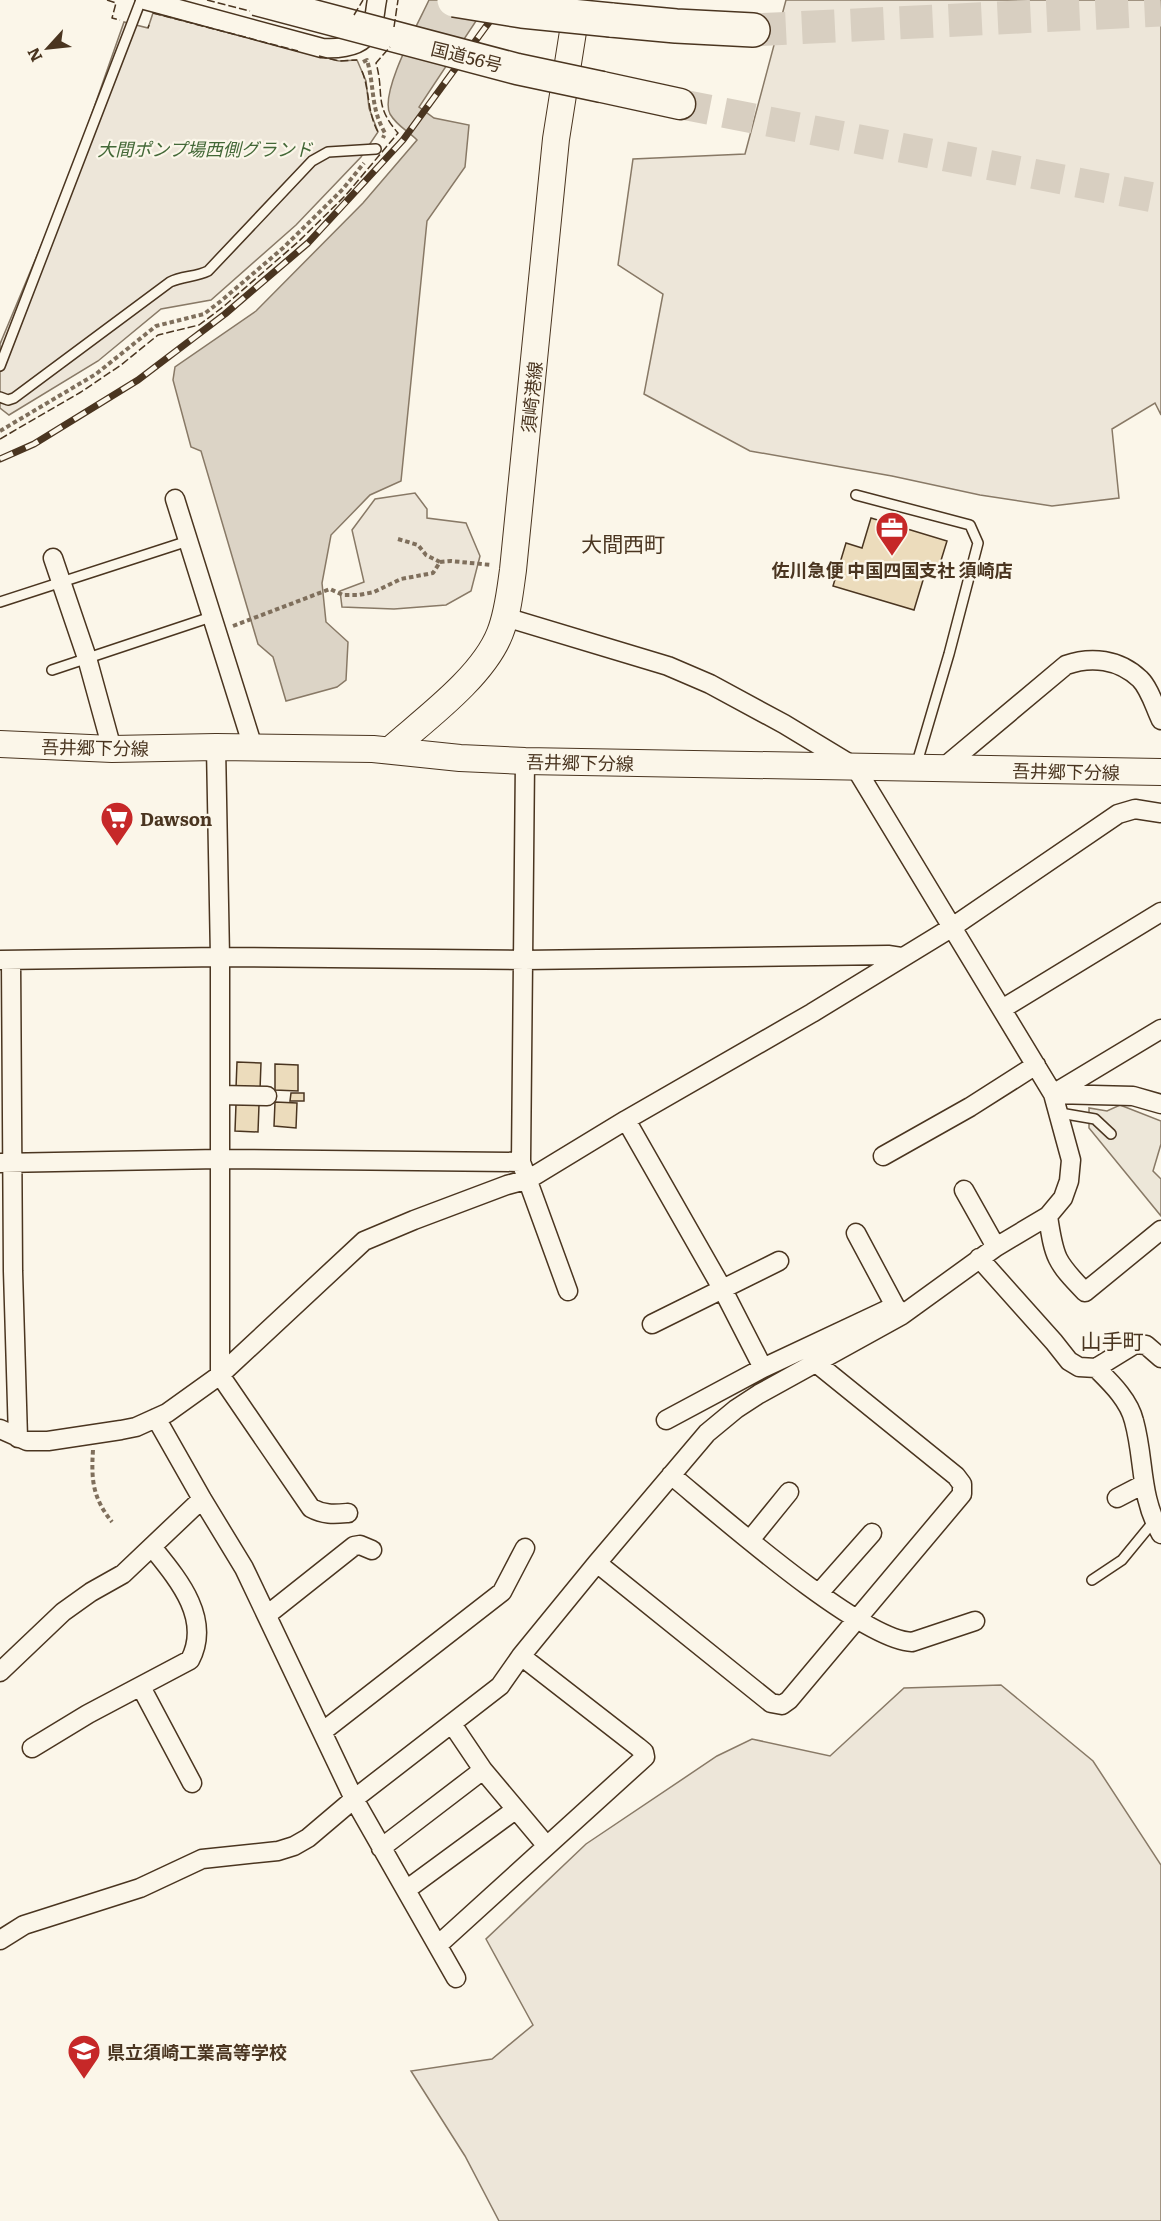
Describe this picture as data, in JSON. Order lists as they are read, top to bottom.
{
  "streets": {
    "highway": ["国道56号"],
    "main road": ["須崎港線", "吾井郷下分線"]
  },
  "crossings": [
    ["須崎港線", "吾井郷下分線"]
  ],
  "districts": ["大間西町", "山手町"],
  "parks": ["大間ポンプ場西側グランド"],
  "places": {
    "office": ["佐川急便 中国四国支社 須崎店"],
    "supermarket": ["Dawson"],
    "school or university": ["県立須崎工業高等学校"]
  },
  "north": "bottom left"
}
